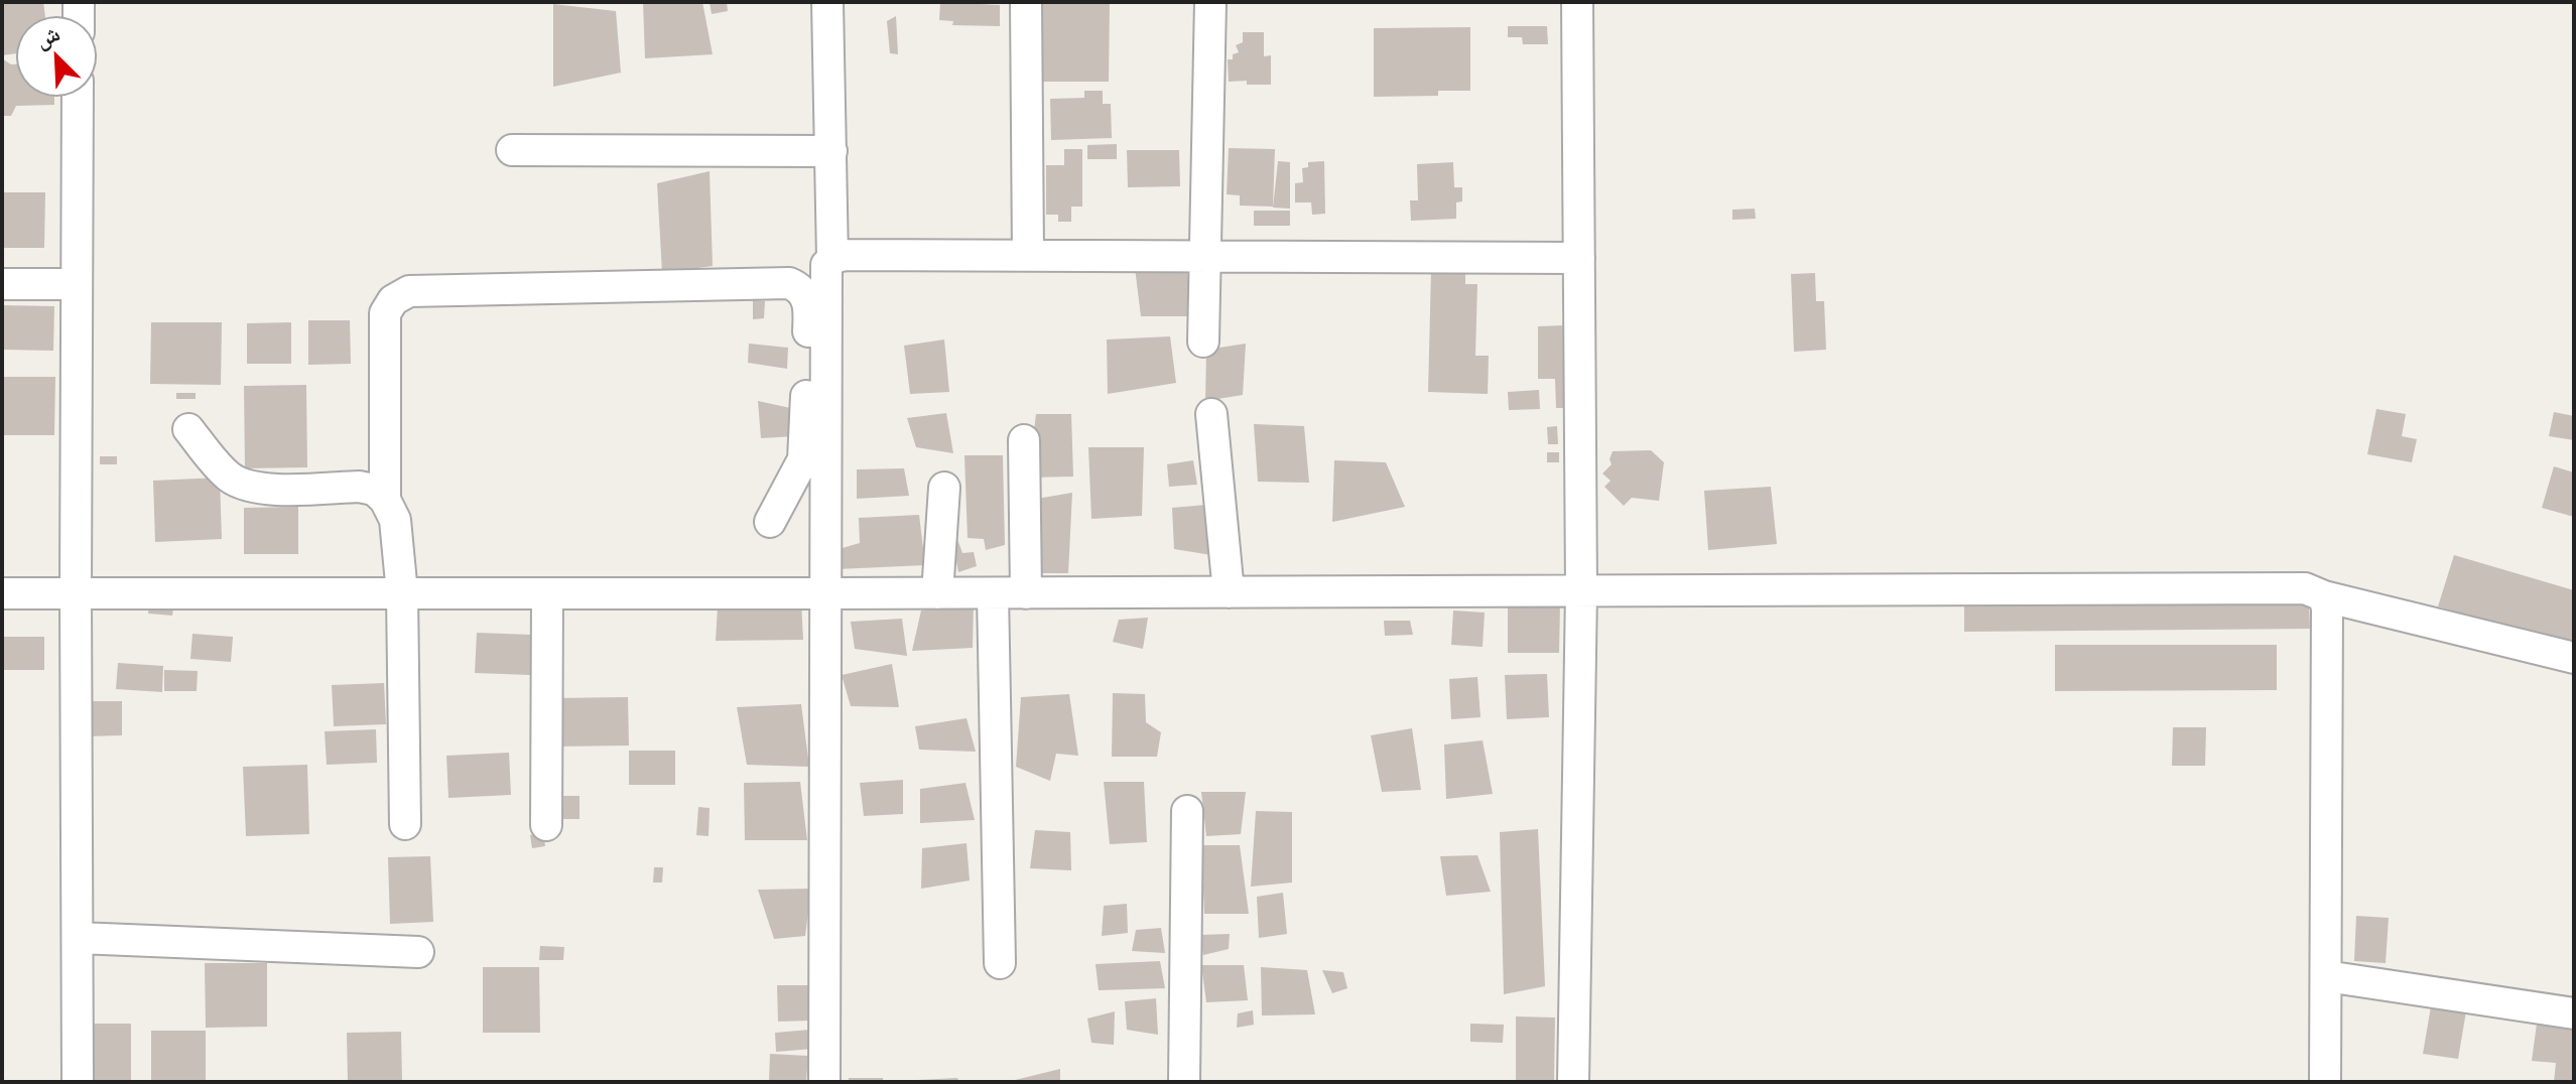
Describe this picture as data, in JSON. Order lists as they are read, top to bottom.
{
  "north": "top left"
}
